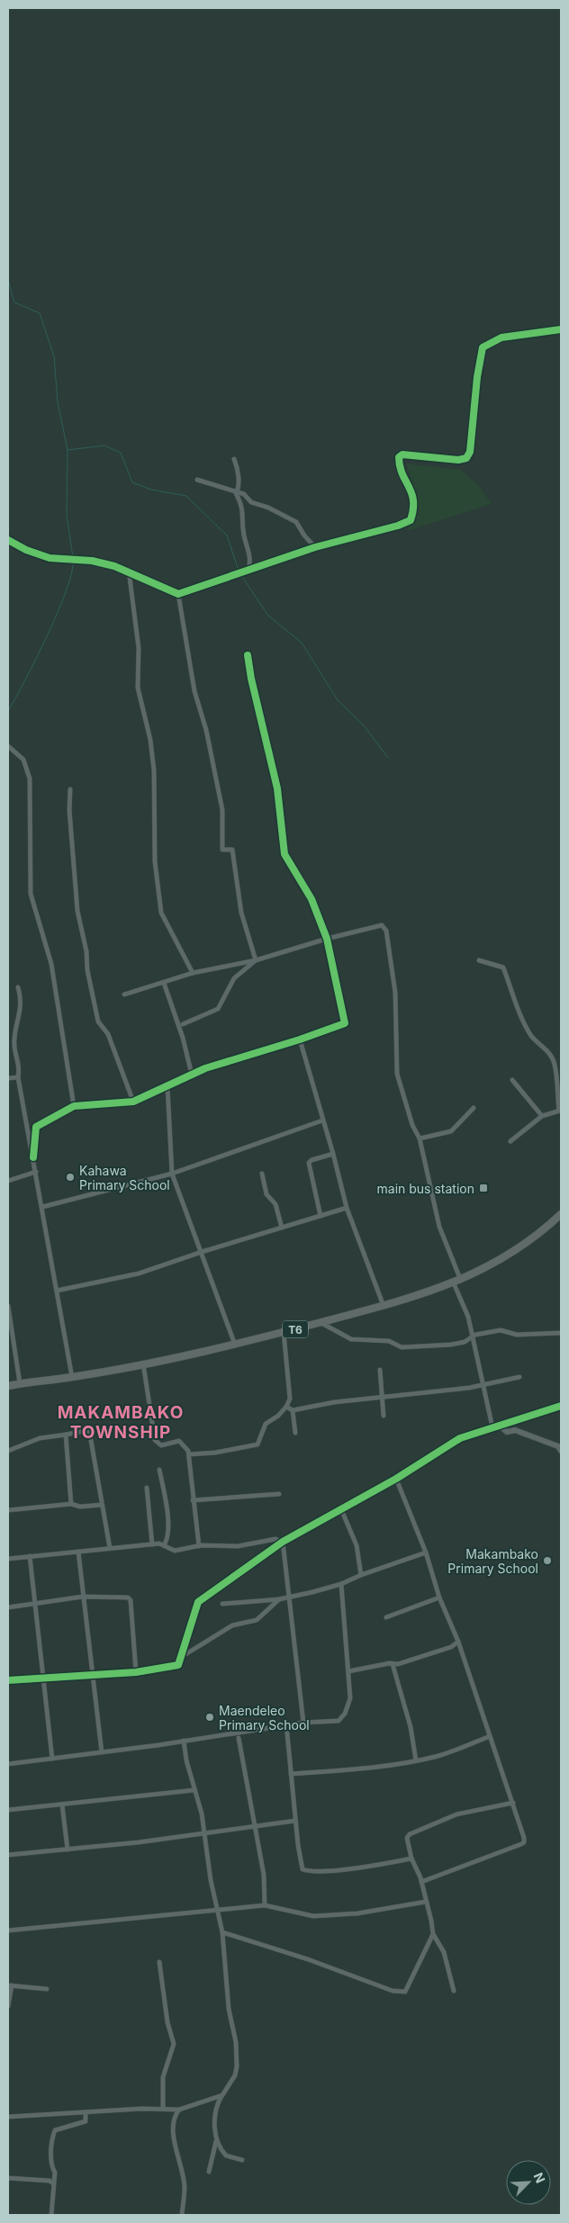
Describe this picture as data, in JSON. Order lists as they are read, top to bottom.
{
  "streets": {
    "highway": ["T6"]
  },
  "districts": ["MAKAMBAKO TOWNSHIP"],
  "places": {
    "other": ["Kahawa Primary School", "Makambako Primary School", "Maendeleo Primary School"],
    "transit": ["main bus station"]
  },
  "north": "top right"
}
